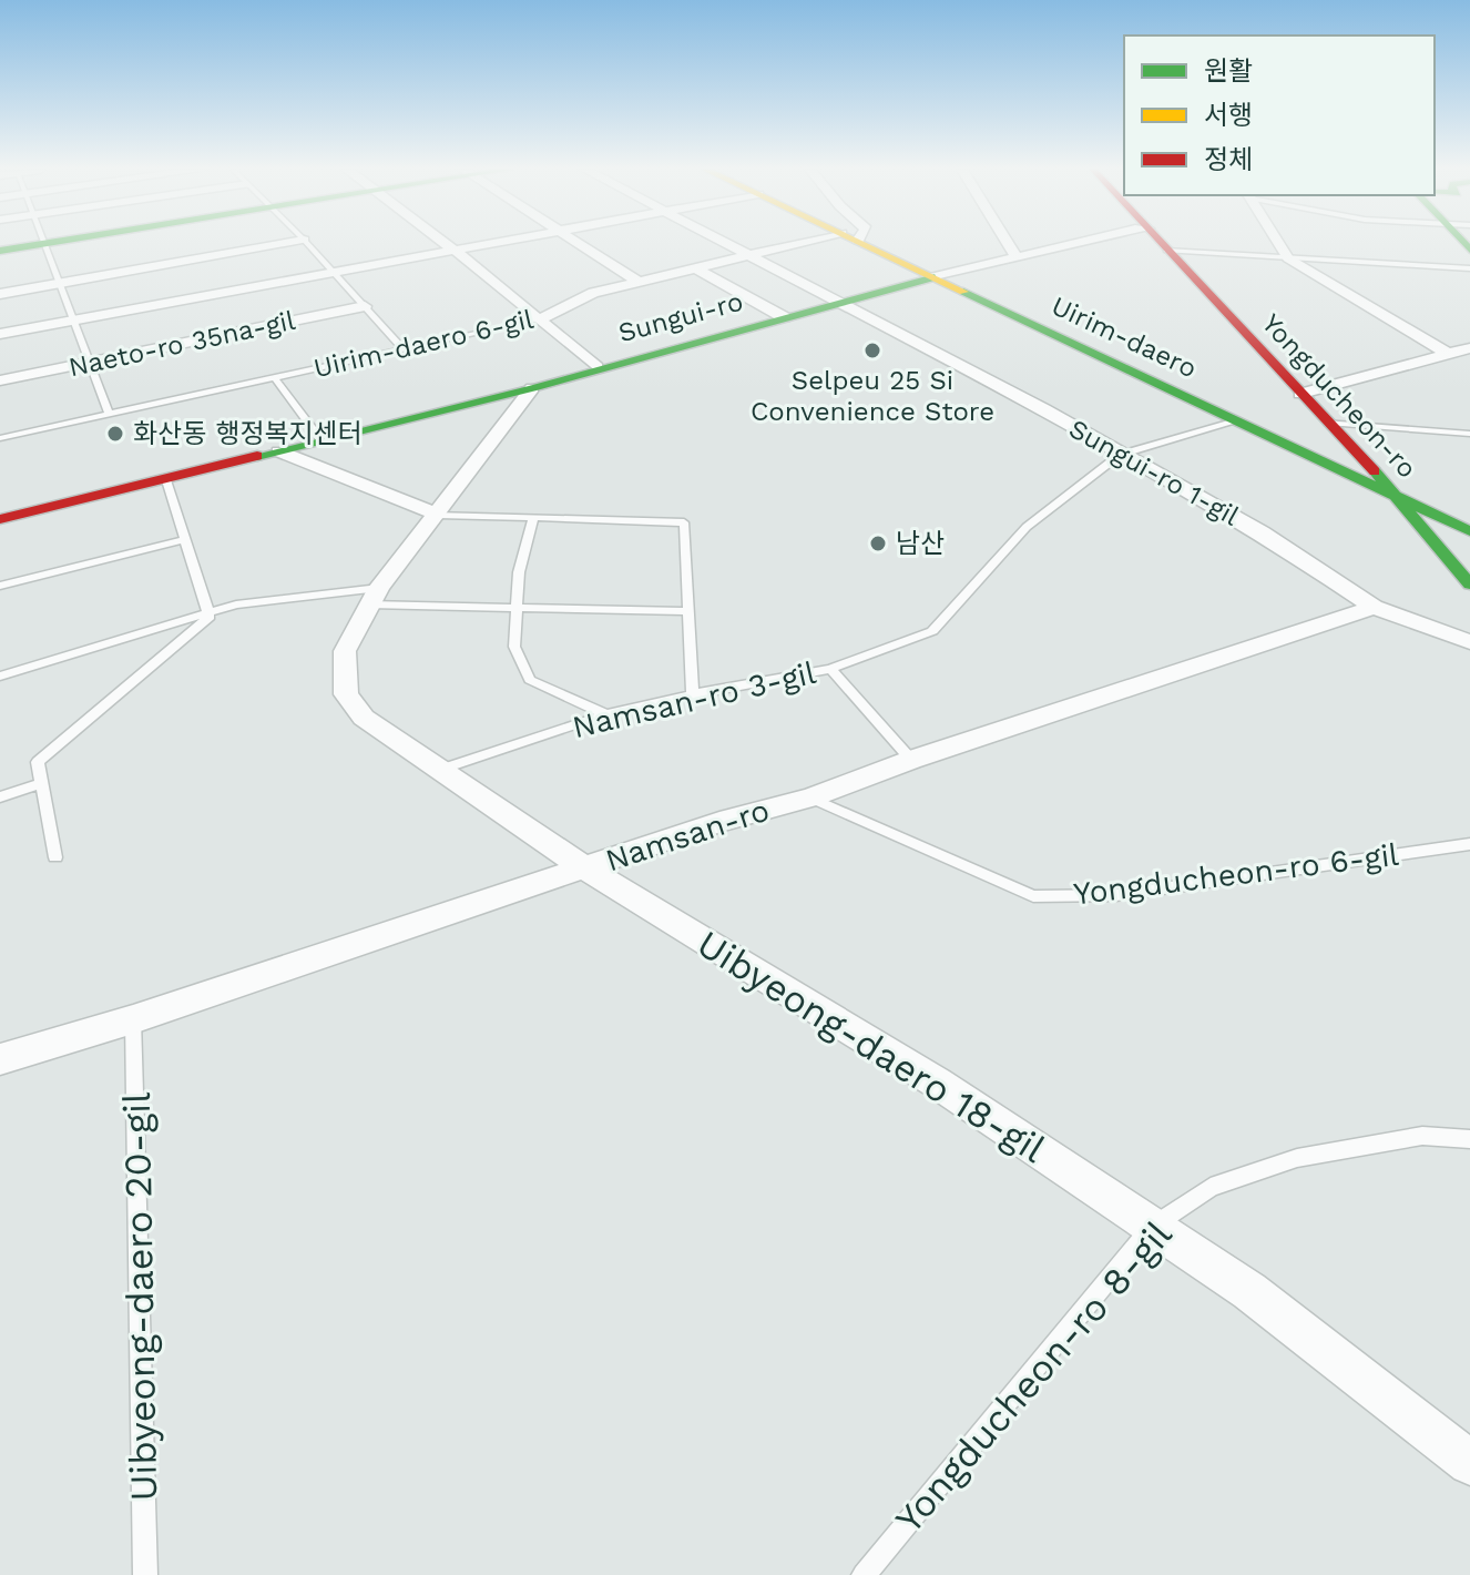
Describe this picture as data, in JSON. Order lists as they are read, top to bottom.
{
  "streets": {
    "street": [
      "Sungui-ro",
      "Uirim-daero",
      "Naeto-ro 35na-gil",
      "Uirim-daero 6-gil",
      "Yongducheon-ro",
      "Sungui-ro 1-gil",
      "Namsan-ro",
      "Uibyeong-daero 18-gil"
    ],
    "lane": [
      "Namsan-ro 3-gil",
      "Yongducheon-ro 6-gil",
      "Uibyeong-daero 20-gil",
      "Yongducheon-ro 8-gil"
    ]
  },
  "crossings": [
    ["Sungui-ro", "Uirim-daero"],
    ["Sungui-ro", "Sungui-ro 1-gil"],
    ["Sungui-ro", "Uibyeong-daero 18-gil"],
    ["Uirim-daero", "Yongducheon-ro"],
    ["Uirim-daero 6-gil", "Sungui-ro 1-gil"],
    ["Sungui-ro 1-gil", "Namsan-ro"],
    ["Namsan-ro 3-gil", "Namsan-ro"],
    ["Namsan-ro 3-gil", "Uibyeong-daero 18-gil"],
    ["Namsan-ro", "Yongducheon-ro 6-gil"],
    ["Namsan-ro", "Uibyeong-daero 18-gil"],
    ["Namsan-ro", "Uibyeong-daero 20-gil"],
    ["Uibyeong-daero 18-gil", "Yongducheon-ro 8-gil"]
  ],
  "places": ["Selpeu 25 Si Convenience Store", "화산동 행정복지센터", "남산"],
  "legend": ["원활", "서행", "정체"]
}
